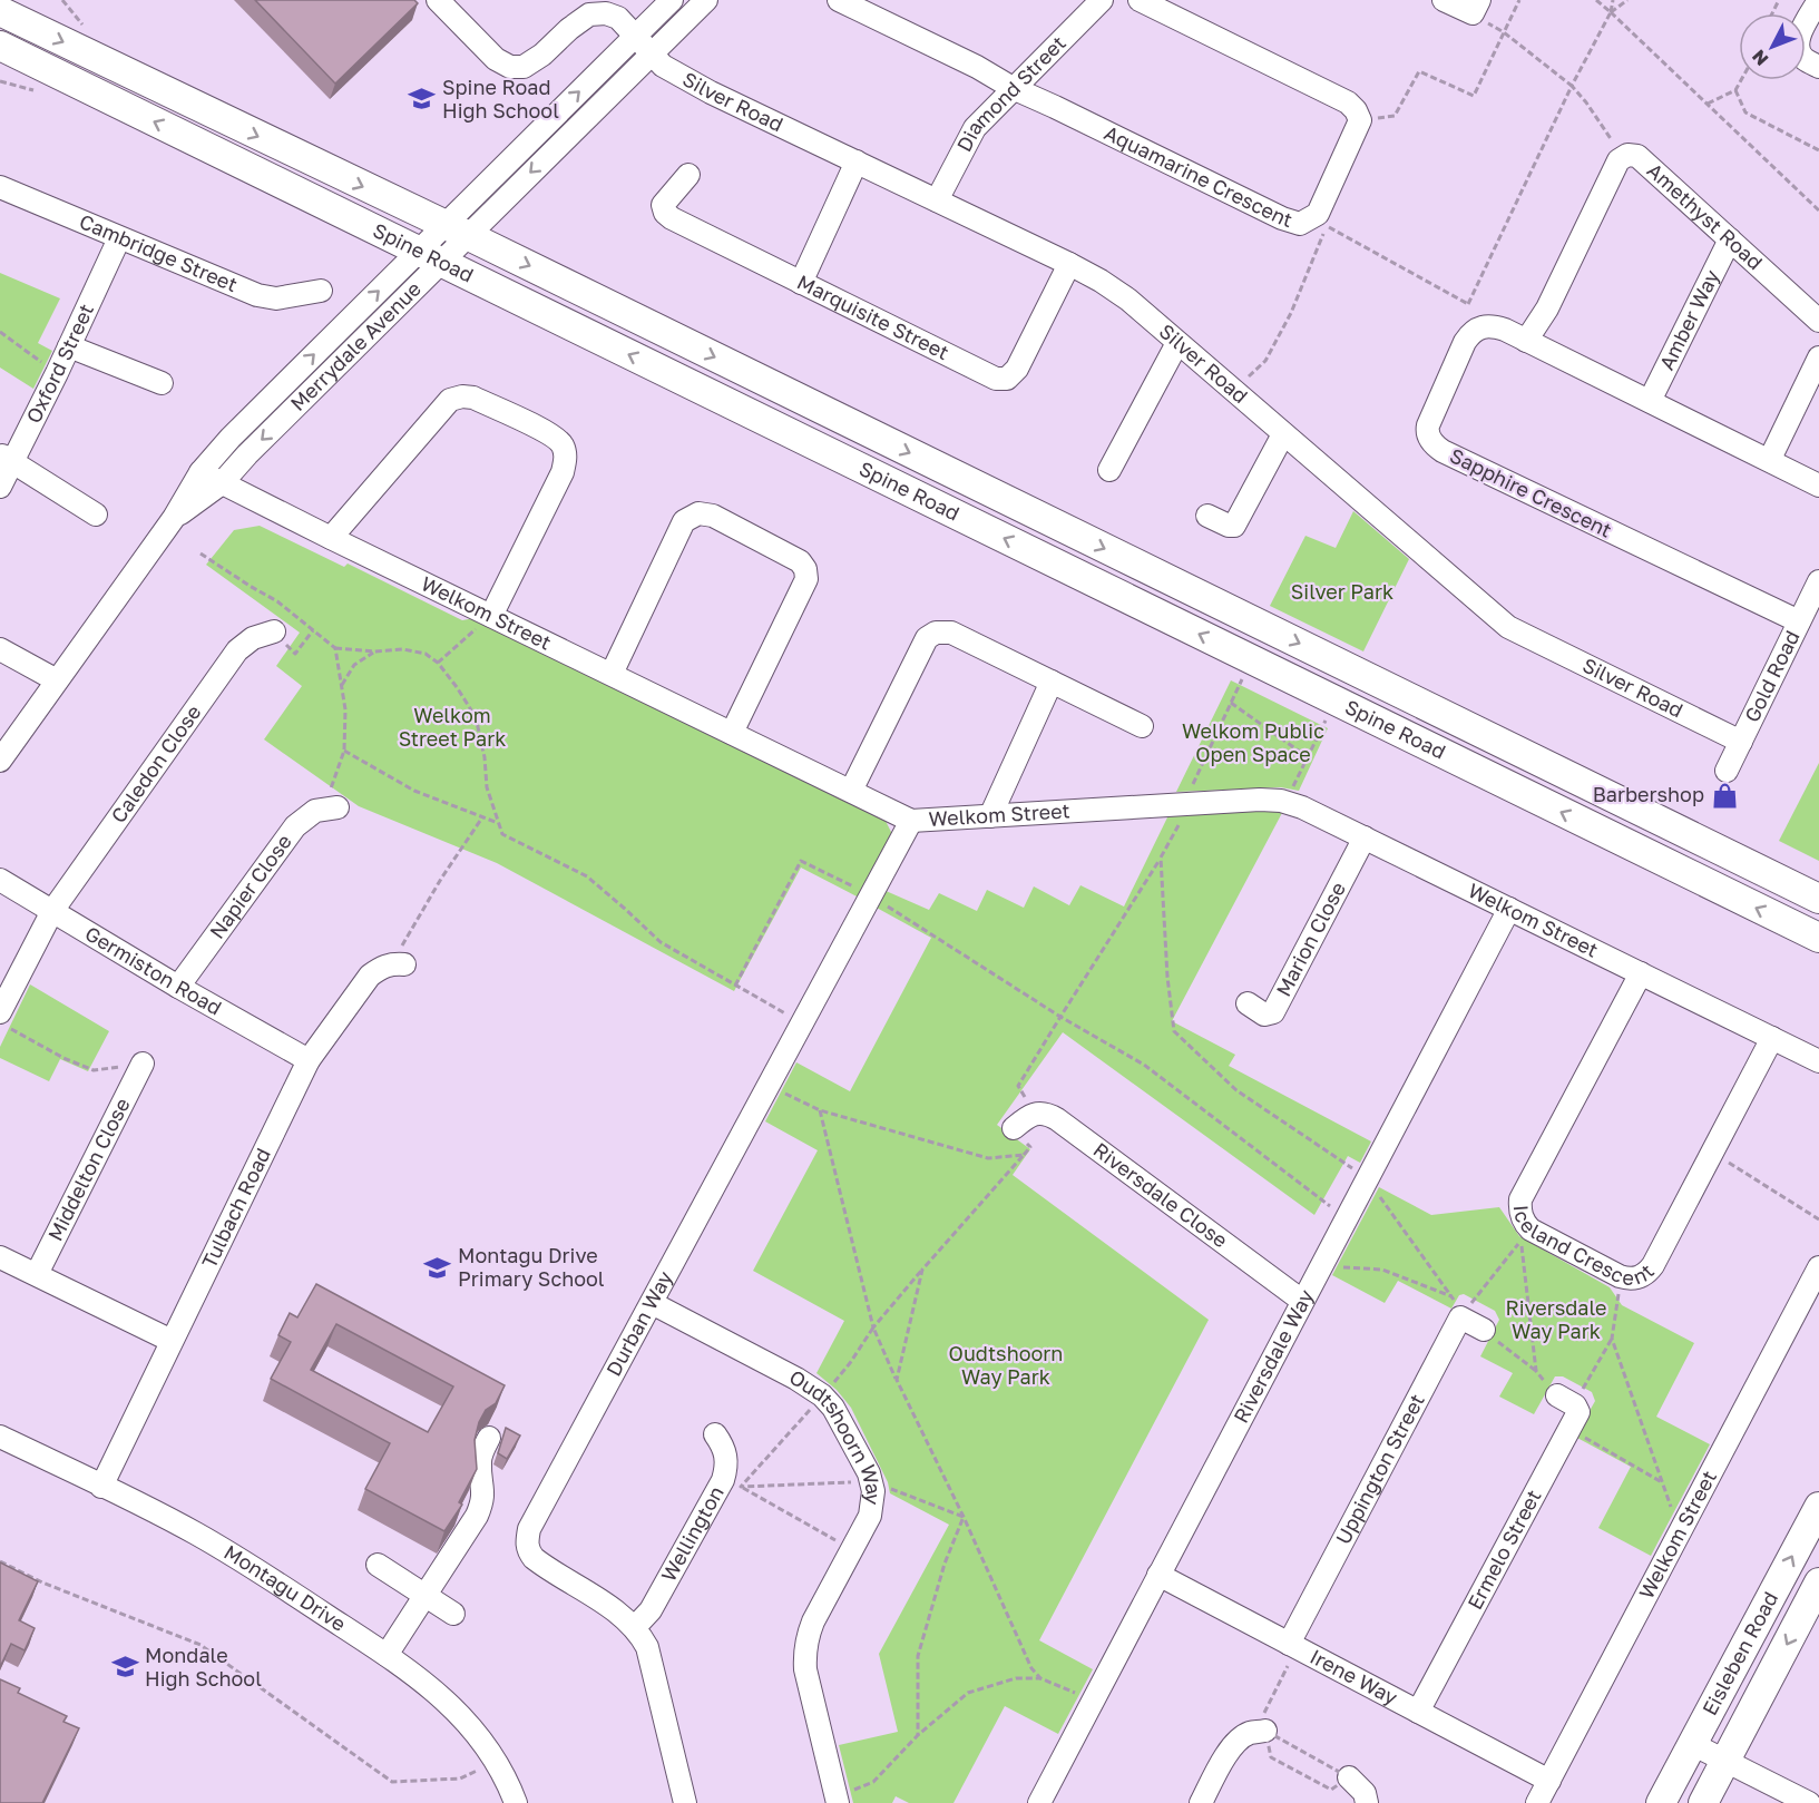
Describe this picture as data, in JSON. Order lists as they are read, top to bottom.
{
  "streets": {
    "main road": ["Spine Road", "Eisleben Road"],
    "street": [
      "Diamond Street",
      "Silver Road",
      "Aquamarine Crescent",
      "Amethyst Road",
      "Cambridge Street",
      "Marquisite Street",
      "Amber Way",
      "Merrydale Avenue",
      "Oxford Street",
      "Sapphire Crescent",
      "Welkom Street",
      "Gold Road",
      "Caledon Close",
      "Napier Close",
      "Marion Close",
      "Germiston Road",
      "Middelton Close",
      "Riversdale Close",
      "Tulbach Road",
      "Iceland Crescent",
      "Durban Way",
      "Riversdale Way",
      "Oudtshoorn Way",
      "Uppington Street",
      "Wellington",
      "Ermelo Street",
      "Montagu Drive",
      "Irene Way"
    ]
  },
  "crossings": [
    ["Diamond Street", "Silver Road"],
    ["Diamond Street", "Aquamarine Crescent"],
    ["Silver Road", "Marquisite Street"],
    ["Silver Road", "Merrydale Avenue"],
    ["Silver Road", "Gold Road"],
    ["Amethyst Road", "Amber Way"],
    ["Amethyst Road", "Sapphire Crescent"],
    ["Cambridge Street", "Oxford Street"],
    ["Spine Road", "Merrydale Avenue"],
    ["Amber Way", "Sapphire Crescent"],
    ["Merrydale Avenue", "Welkom Street"],
    ["Sapphire Crescent", "Gold Road"],
    ["Welkom Street", "Marion Close"],
    ["Welkom Street", "Iceland Crescent"],
    ["Welkom Street", "Durban Way"],
    ["Welkom Street", "Riversdale Way"],
    ["Welkom Street", "Irene Way"],
    ["Caledon Close", "Germiston Road"],
    ["Napier Close", "Germiston Road"],
    ["Germiston Road", "Tulbach Road"],
    ["Riversdale Close", "Riversdale Way"],
    ["Tulbach Road", "Montagu Drive"],
    ["Durban Way", "Oudtshoorn Way"],
    ["Durban Way", "Wellington"],
    ["Riversdale Way", "Irene Way"],
    ["Uppington Street", "Irene Way"],
    ["Ermelo Street", "Irene Way"]
  ],
  "parks": [
    "Silver Park",
    "Welkom Street Park",
    "Welkom Public Open Space",
    "Riversdale Way Park",
    "Oudtshoorn Way Park"
  ],
  "places": {
    "school or university": ["Spine Road High School", "Montagu Drive Primary School", "Mondale High School"],
    "shop": ["Barbershop"]
  },
  "north": "bottom left"
}
